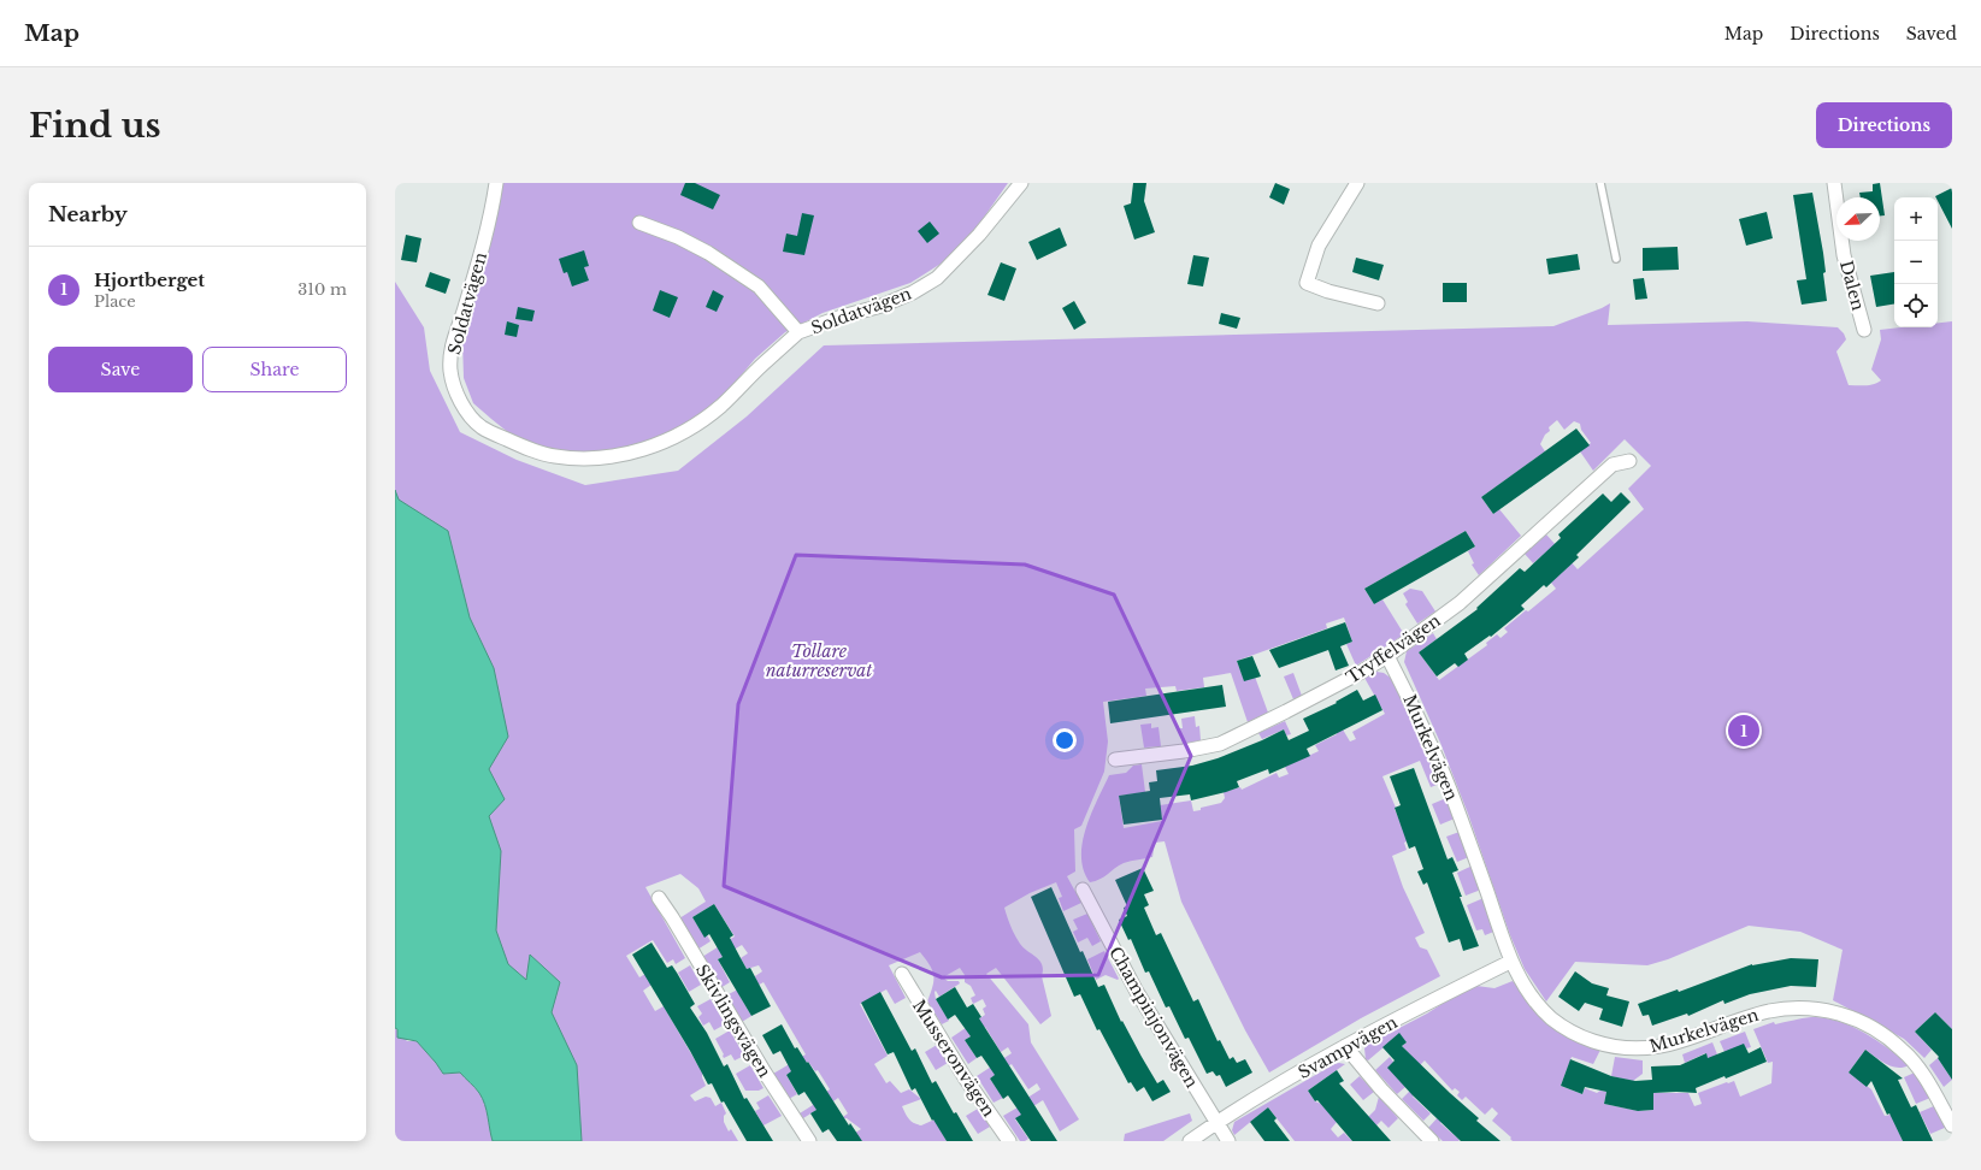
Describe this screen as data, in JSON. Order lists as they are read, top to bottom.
{
  "streets": {
    "street": [
      "Dalen",
      "Soldatvägen",
      "Tryffelvägen",
      "Murkelvägen",
      "Champinjonvägen",
      "Skivlingsvägen",
      "Svampvägen",
      "Musseronvägen"
    ]
  },
  "crossings": [
    ["Tryffelvägen", "Murkelvägen"],
    ["Murkelvägen", "Svampvägen"],
    ["Champinjonvägen", "Svampvägen"]
  ],
  "parks": ["Tollare naturreservat"],
  "north": "bottom left",
  "page": {
    "header": "Map",
    "nav": ["Map", "Directions", "Saved"],
    "buttons": [
      "Directions",
      ["Save", "Share"]
    ],
    "title": "Find us",
    "heading": "Nearby",
    "map_buttons": ["+", "−"],
    "list": [
      {
        "mark": "1",
        "name": "Hjortberget",
        "note": "Place",
        "value": "310 m"
      }
    ],
    "pins": "1"
  }
}
